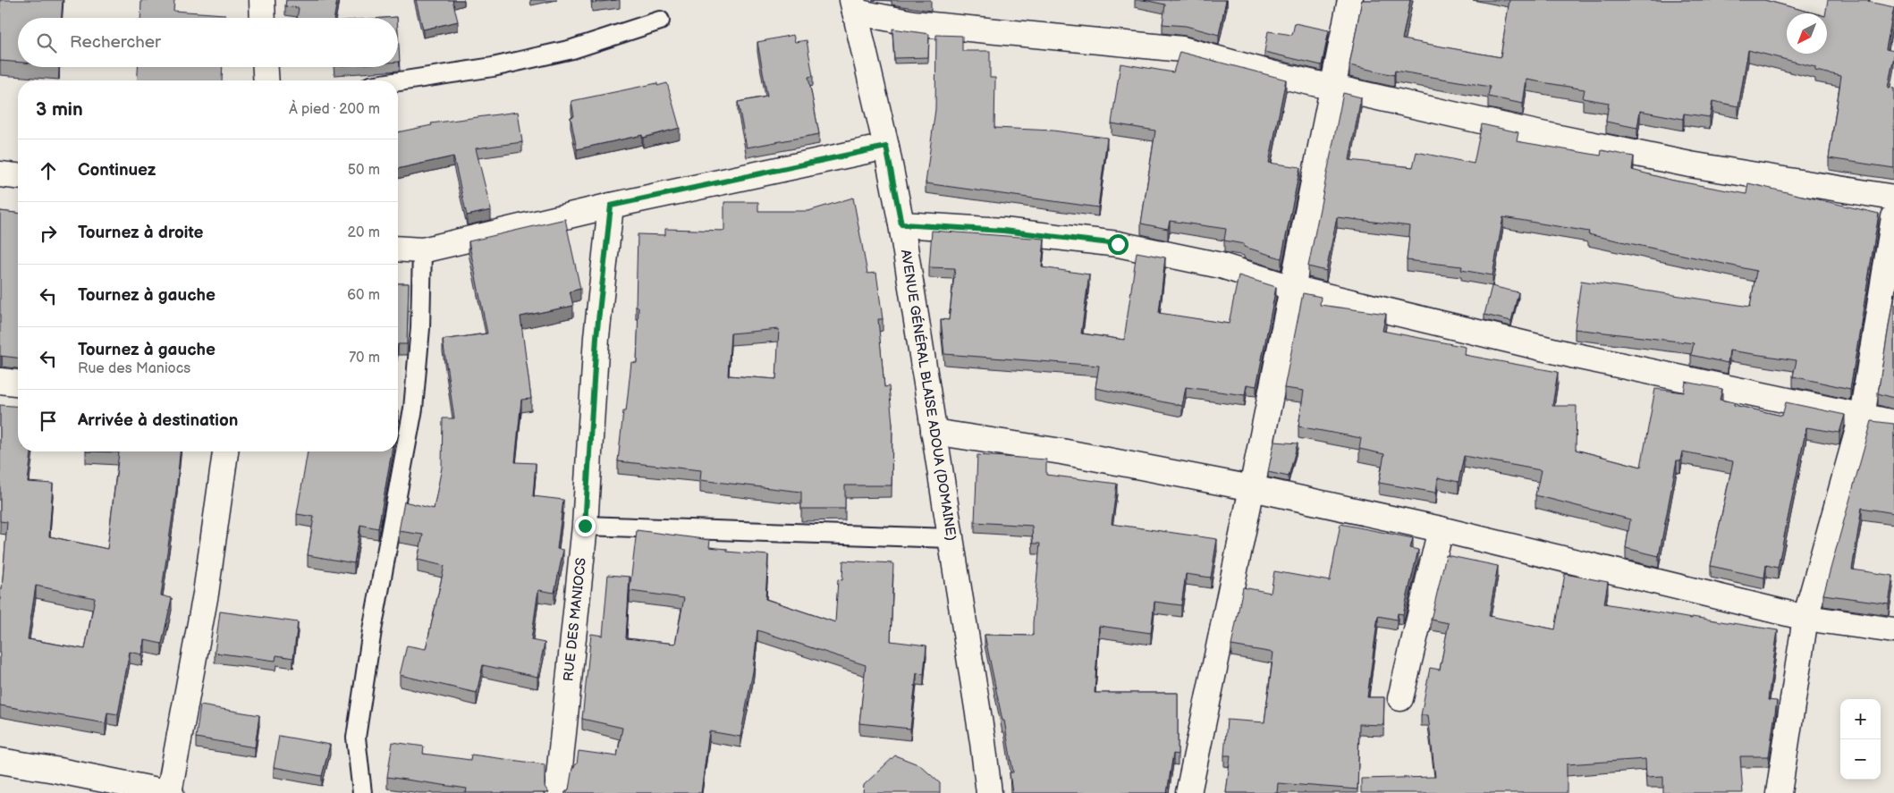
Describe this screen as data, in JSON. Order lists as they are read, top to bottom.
{
  "streets": {
    "main road": ["AVENUE GÉNÉRAL BLAISE ADOUA (DOMAINE)", "RUE DES MANIOCS"]
  },
  "north": "bottom left",
  "page": {
    "search": "Rechercher",
    "heading": ["3 min", "À pied · 200 m"],
    "list": [
      ["Continuez", "50 m"],
      ["Tournez à droite", "20 m"],
      ["Tournez à gauche", "60 m"],
      ["Tournez à gauche", "Rue des Maniocs", "70 m"],
      "Arrivée à destination"
    ],
    "map_buttons": ["+", "−"]
  }
}
